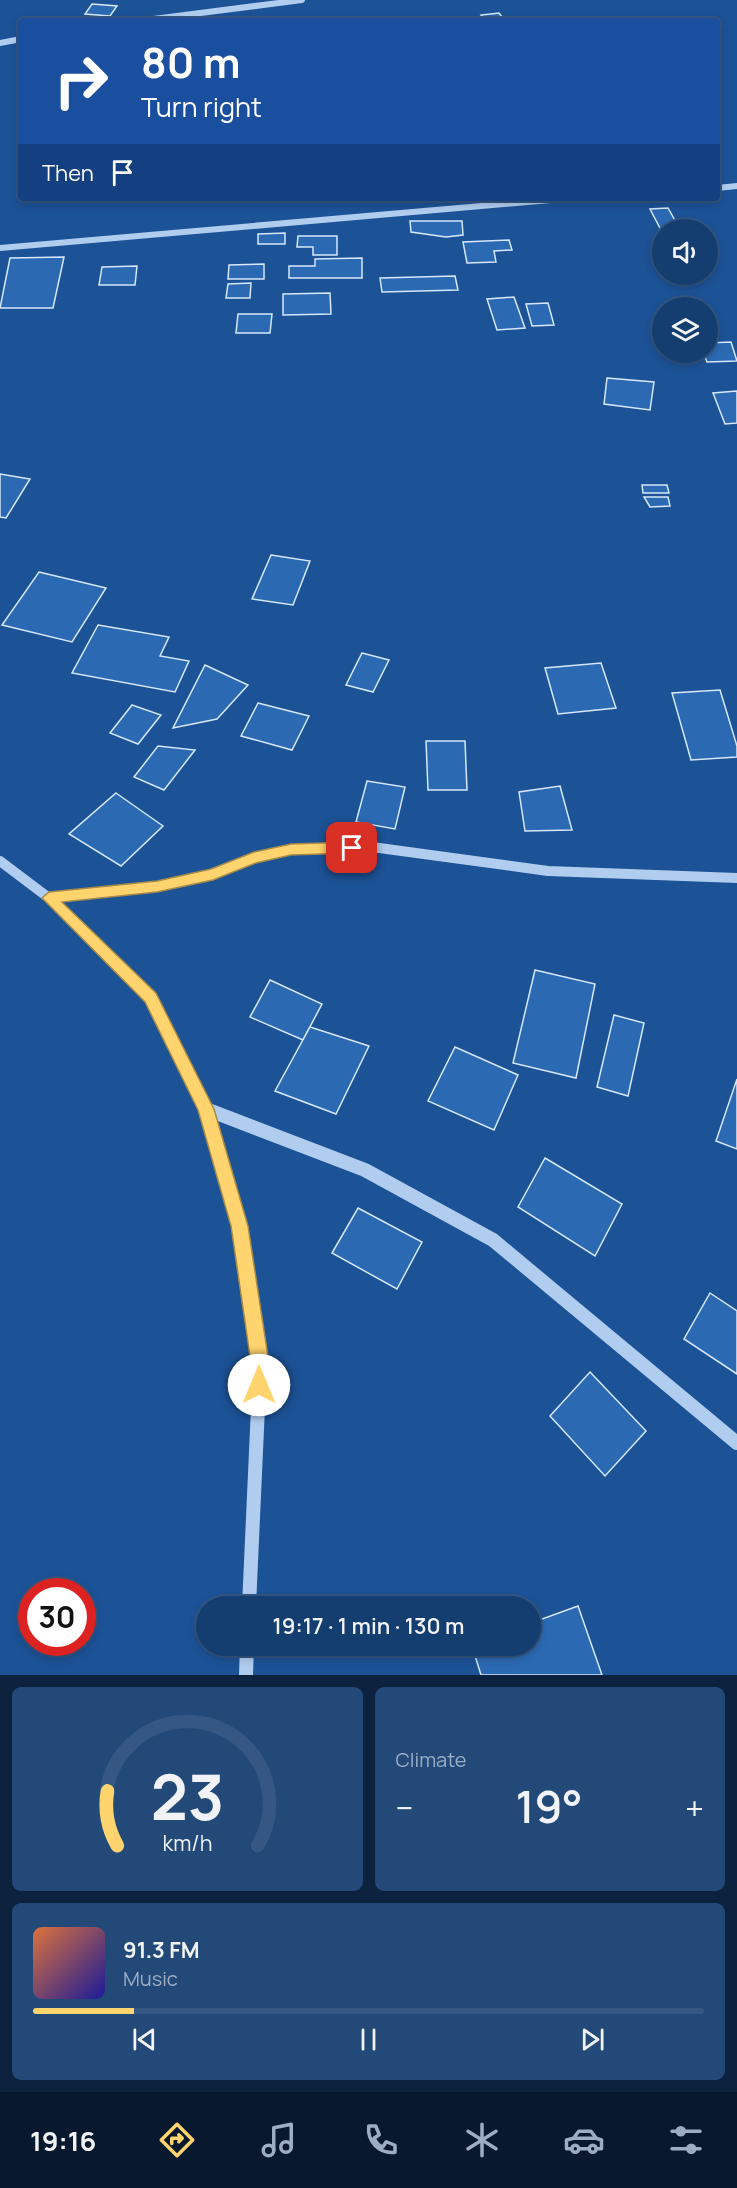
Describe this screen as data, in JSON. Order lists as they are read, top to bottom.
{
  "page": {
    "turn": ["80 m", "Turn right"],
    "then": "Then",
    "limit": "30",
    "trip": "19:17 · 1 min · 130 m",
    "tile": "Climate",
    "heat": ["−", "19°", "+"],
    "song": ["91.3 FM", "Music"],
    "tabs": "19:16",
    "gauge": ["23", "km/h"]
  }
}
